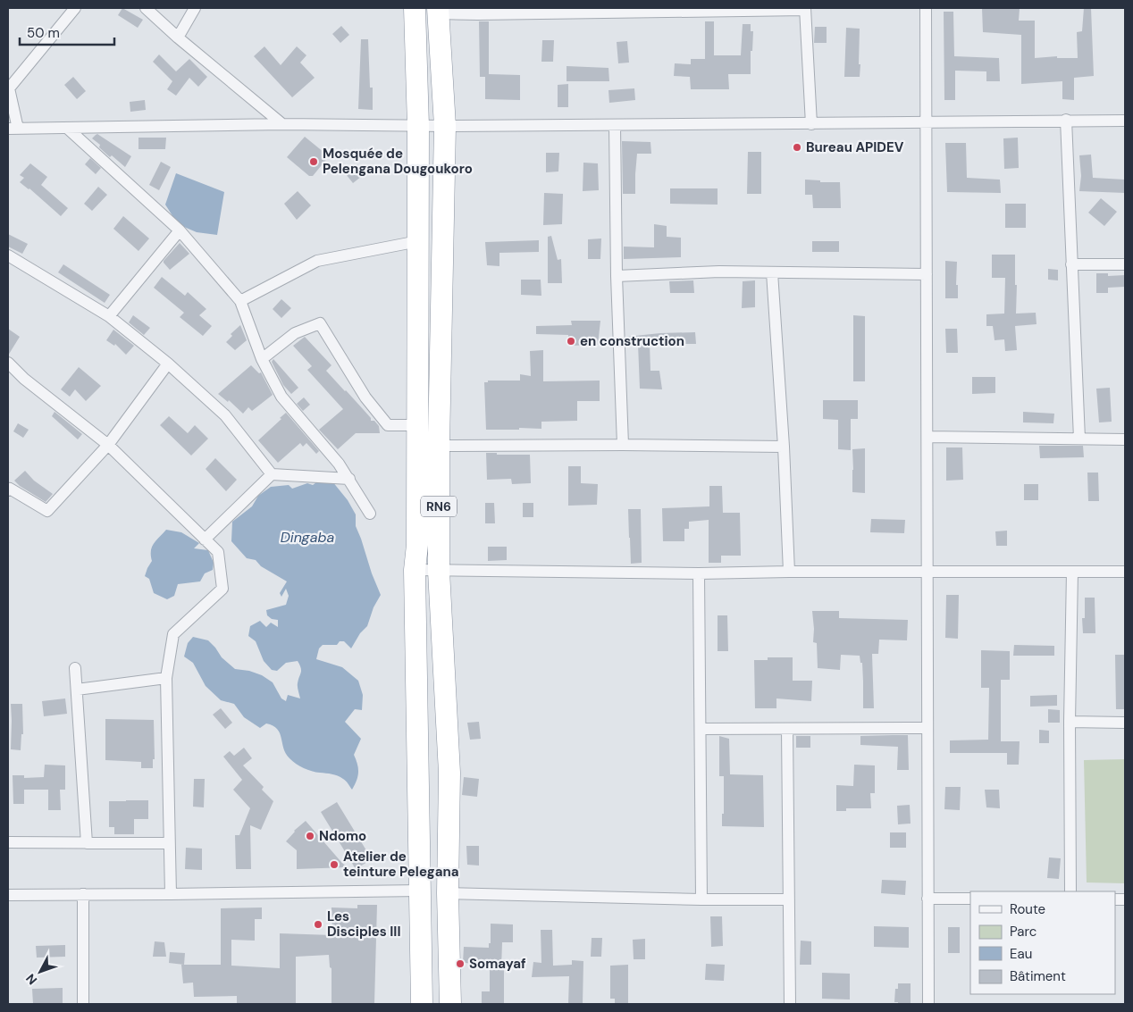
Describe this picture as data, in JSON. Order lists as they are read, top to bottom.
{
  "streets": {
    "highway": ["RN6"]
  },
  "water": ["Dingaba"],
  "places": [
    "Bureau APIDEV",
    "Mosquée de Pelengana Dougoukoro",
    "en construction",
    "Ndomo",
    "Atelier de teinture Pelegana",
    "Les Disciples III",
    "Somayaf"
  ],
  "legend": [
    "Route",
    "Parc",
    "Eau",
    "Bâtiment"
  ],
  "scale_bar": "50 m",
  "north": "bottom left"
}
